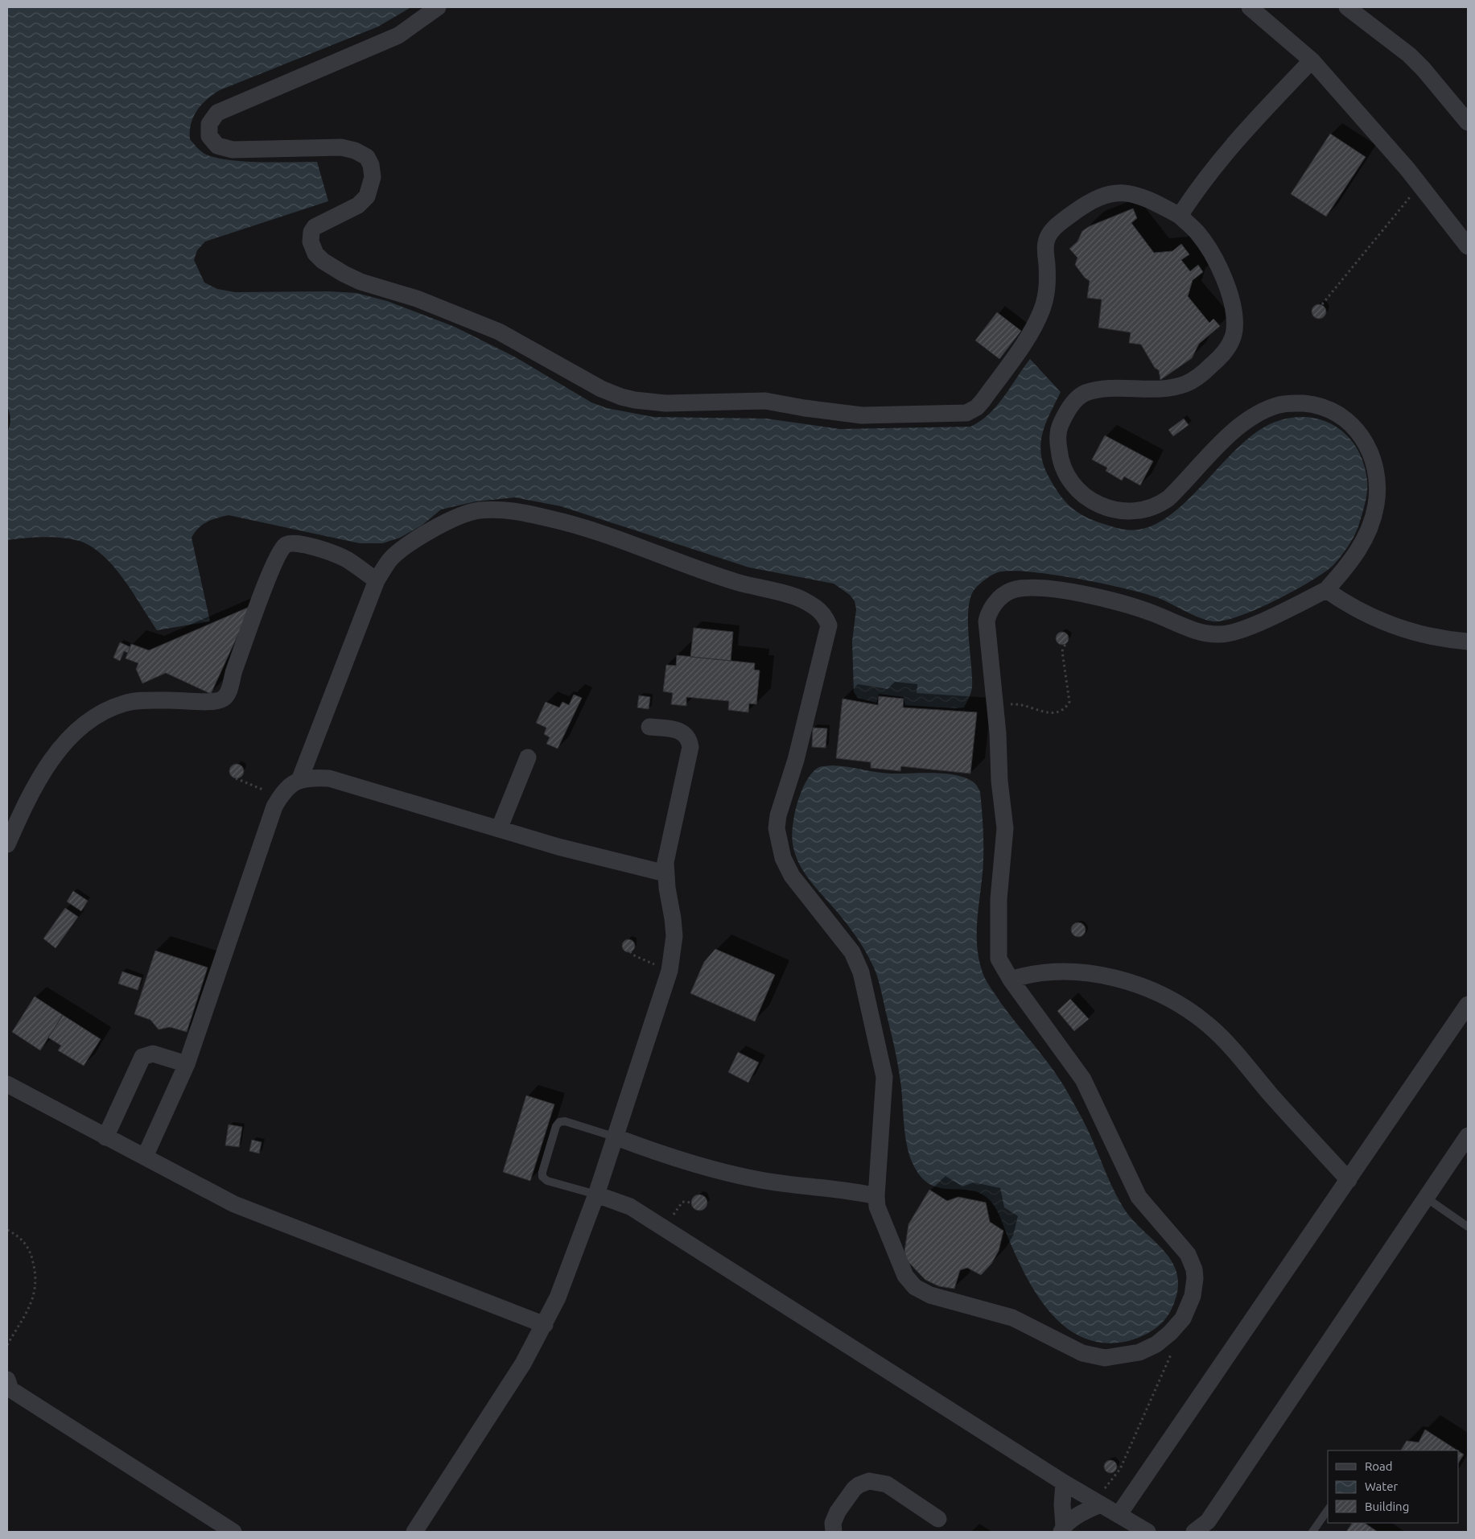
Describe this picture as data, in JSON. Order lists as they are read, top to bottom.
{
  "legend": ["Road", "Water", "Building"]
}
